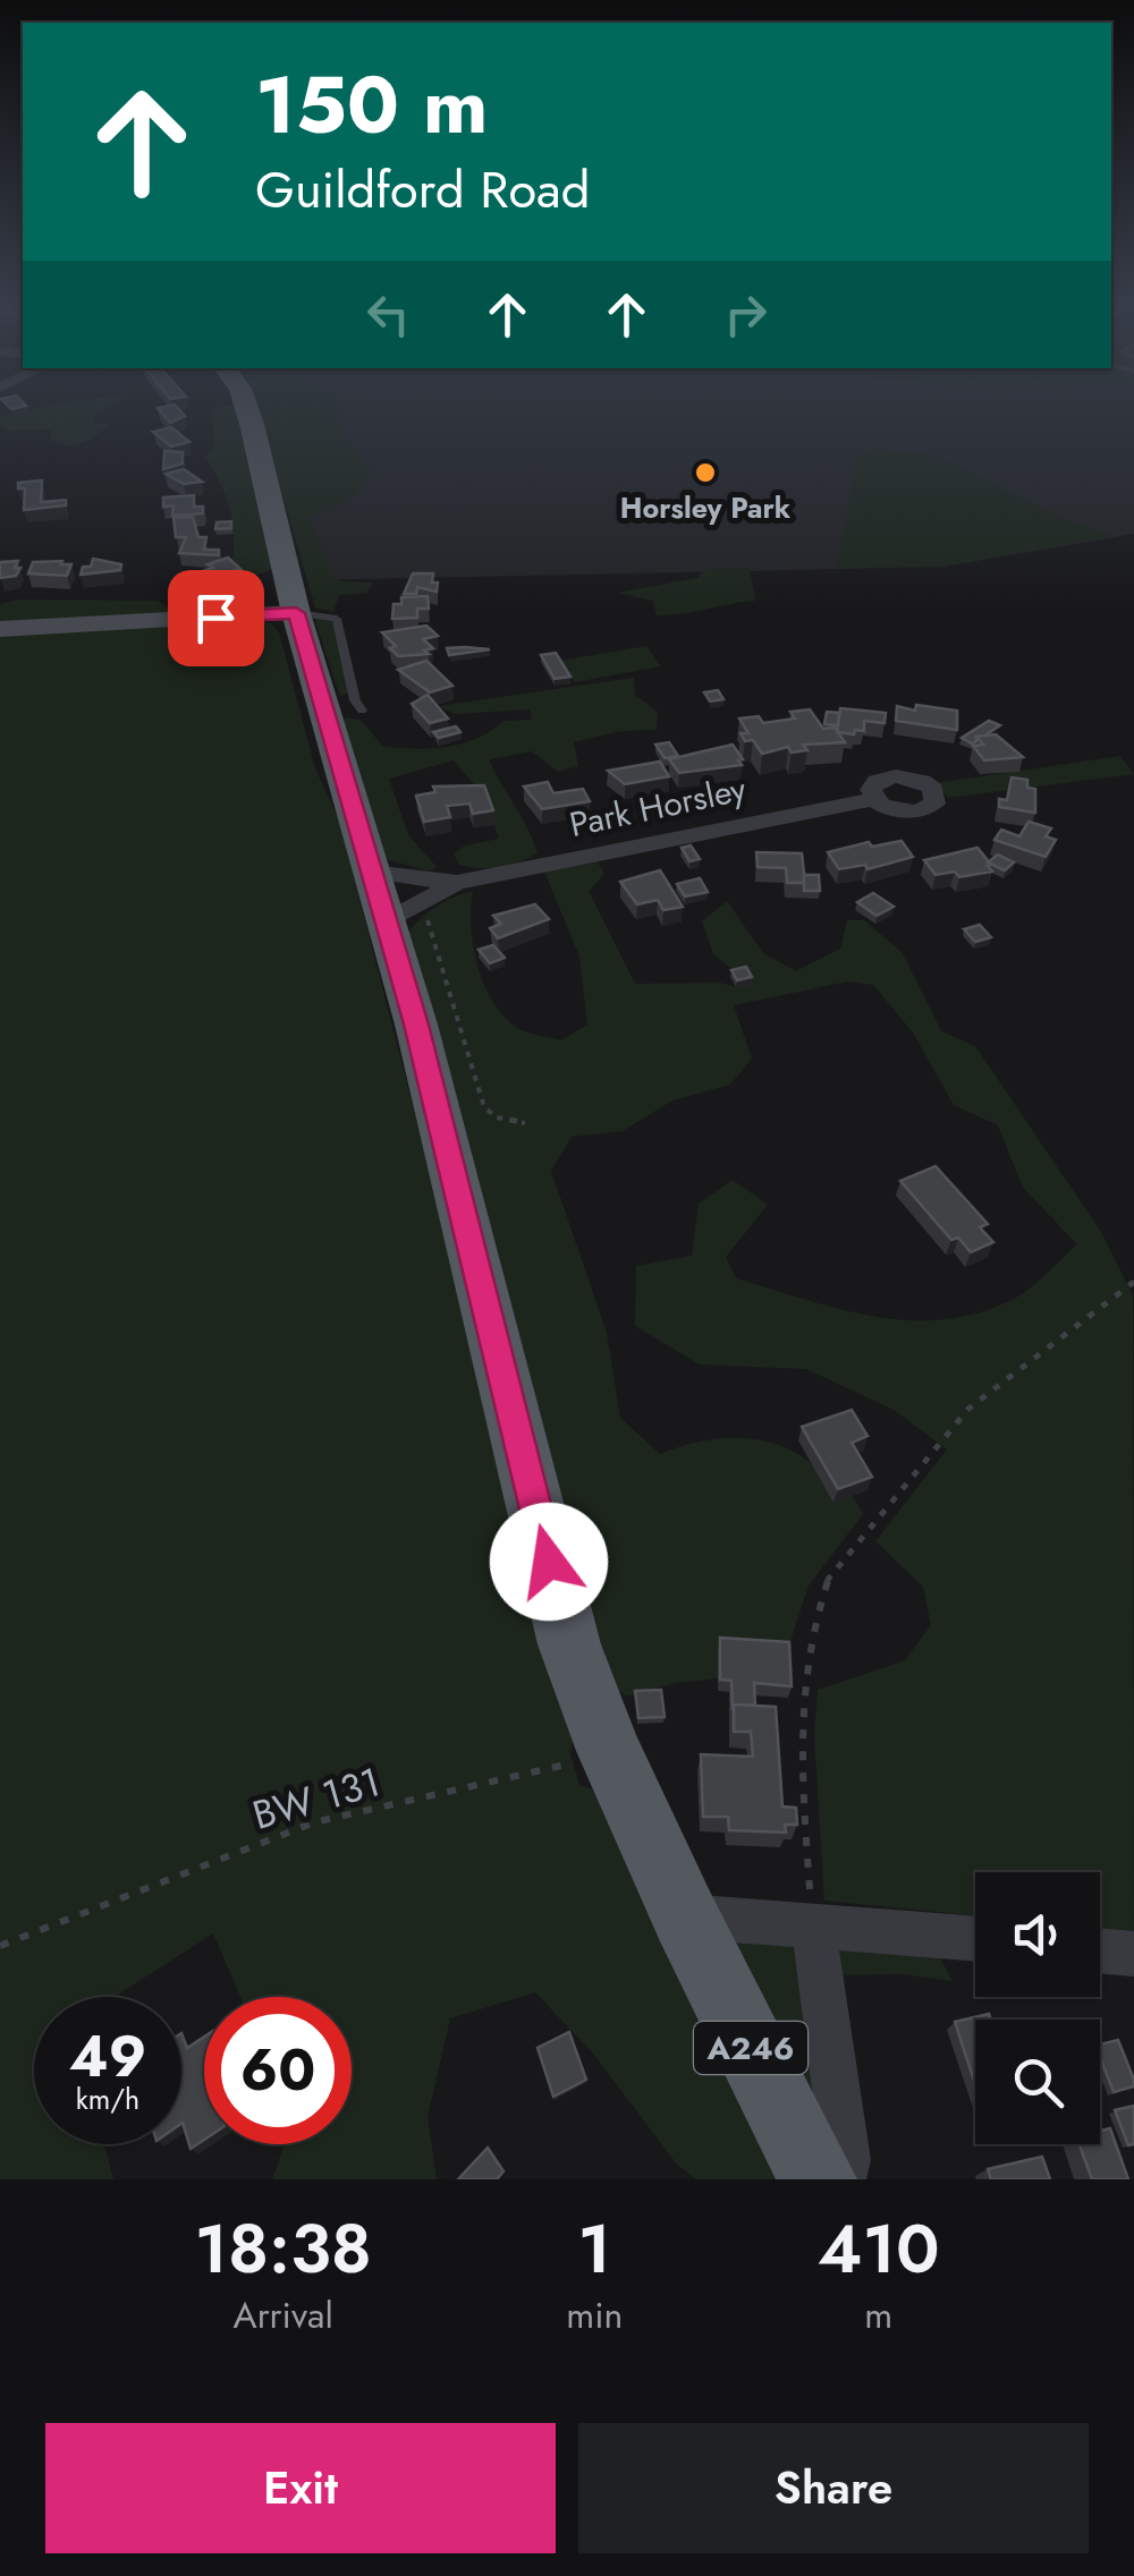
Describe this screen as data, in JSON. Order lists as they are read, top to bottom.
{
  "streets": {
    "main road": ["A246"],
    "street": ["Park Horsley"],
    "path": ["BW 131"]
  },
  "crossings": [
    ["Park Horsley", "A246"],
    ["BW 131", "A246"]
  ],
  "places": ["Horsley Park"],
  "page": {
    "turn": ["150 m", "Guildford Road"],
    "speed": "49 km/h",
    "limit": "60",
    "eta": [
      "18:38",
      "Arrival",
      "1",
      "min",
      "410",
      "m"
    ],
    "buttons": ["Exit", "Share"]
  }
}
